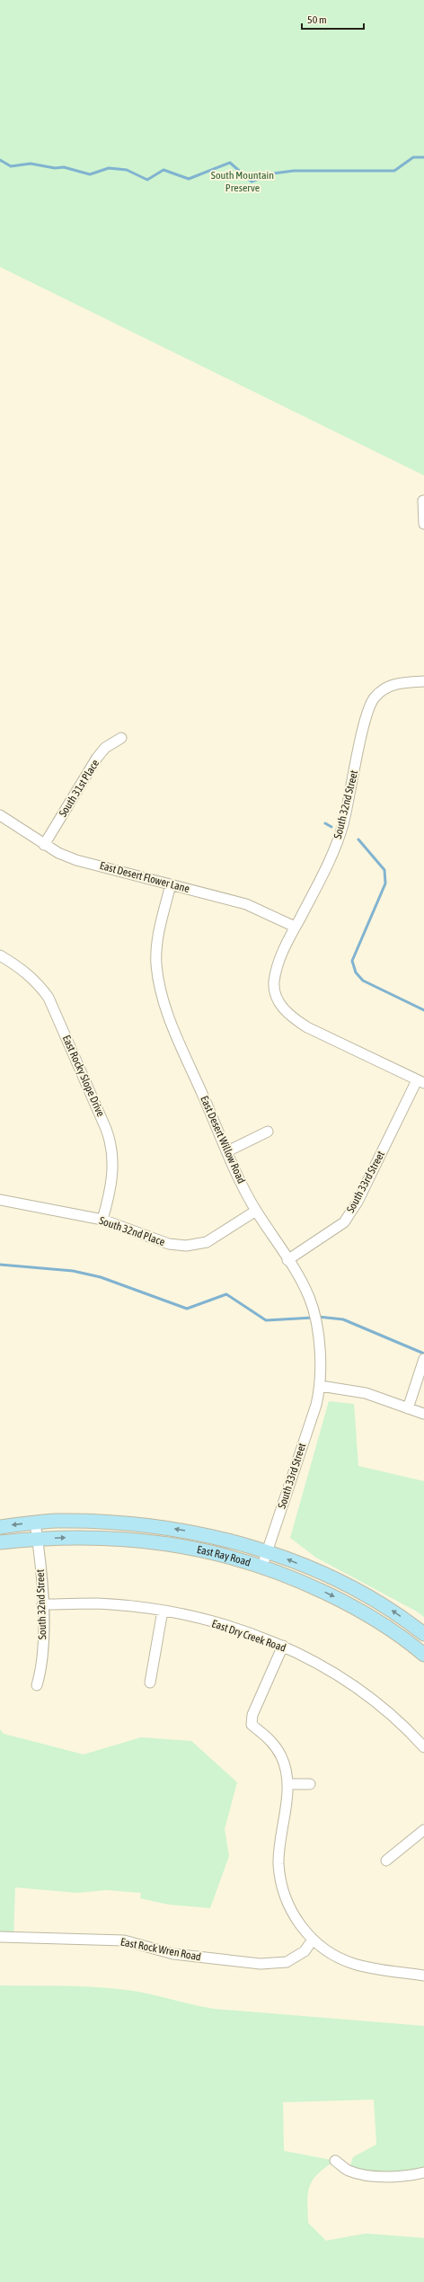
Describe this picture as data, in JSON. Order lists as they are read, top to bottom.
{
  "streets": {
    "main road": ["East Ray Road"],
    "street": [
      "South 31st Place",
      "South 32nd Street",
      "East Desert Flower Lane",
      "East Rocky Slope Drive",
      "East Desert Willow Road",
      "South 33rd Street",
      "South 32nd Place",
      "East Dry Creek Road",
      "East Rock Wren Road"
    ]
  },
  "crossings": [
    ["South 31st Place", "East Desert Flower Lane"],
    ["South 32nd Street", "East Desert Flower Lane"],
    ["South 32nd Street", "South 33rd Street"],
    ["South 32nd Street", "East Ray Road"],
    ["South 32nd Street", "East Dry Creek Road"],
    ["East Desert Flower Lane", "East Desert Willow Road"],
    ["East Rocky Slope Drive", "South 32nd Place"],
    ["East Desert Willow Road", "South 33rd Street"],
    ["East Desert Willow Road", "South 32nd Place"],
    ["South 33rd Street", "East Ray Road"]
  ],
  "parks": ["South Mountain Preserve"],
  "scale_bar": "50 m"
}
